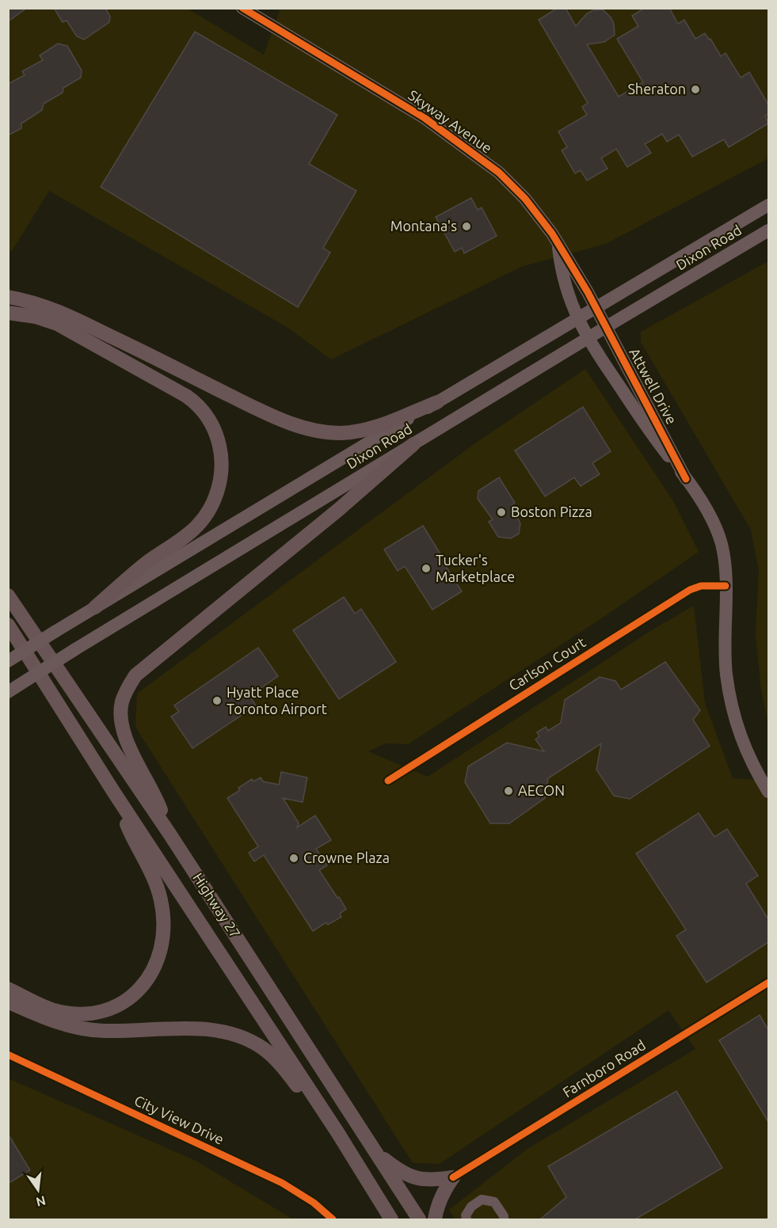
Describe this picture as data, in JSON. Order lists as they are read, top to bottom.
{
  "streets": {
    "main road": [
      "Skyway Avenue",
      "Dixon Road",
      "Attwell Drive",
      "Highway 27"
    ],
    "street": ["Carlson Court", "Farnboro Road", "City View Drive"]
  },
  "crossings": [
    ["Skyway Avenue", "Dixon Road"],
    ["Skyway Avenue", "Attwell Drive"],
    ["Dixon Road", "Attwell Drive"],
    ["Attwell Drive", "Carlson Court"]
  ],
  "places": [
    "Sheraton",
    "Montana's",
    "Boston Pizza",
    "Tucker's Marketplace",
    "Hyatt Place Toronto Airport",
    "AECON",
    "Crowne Plaza"
  ],
  "north": "bottom"
}
